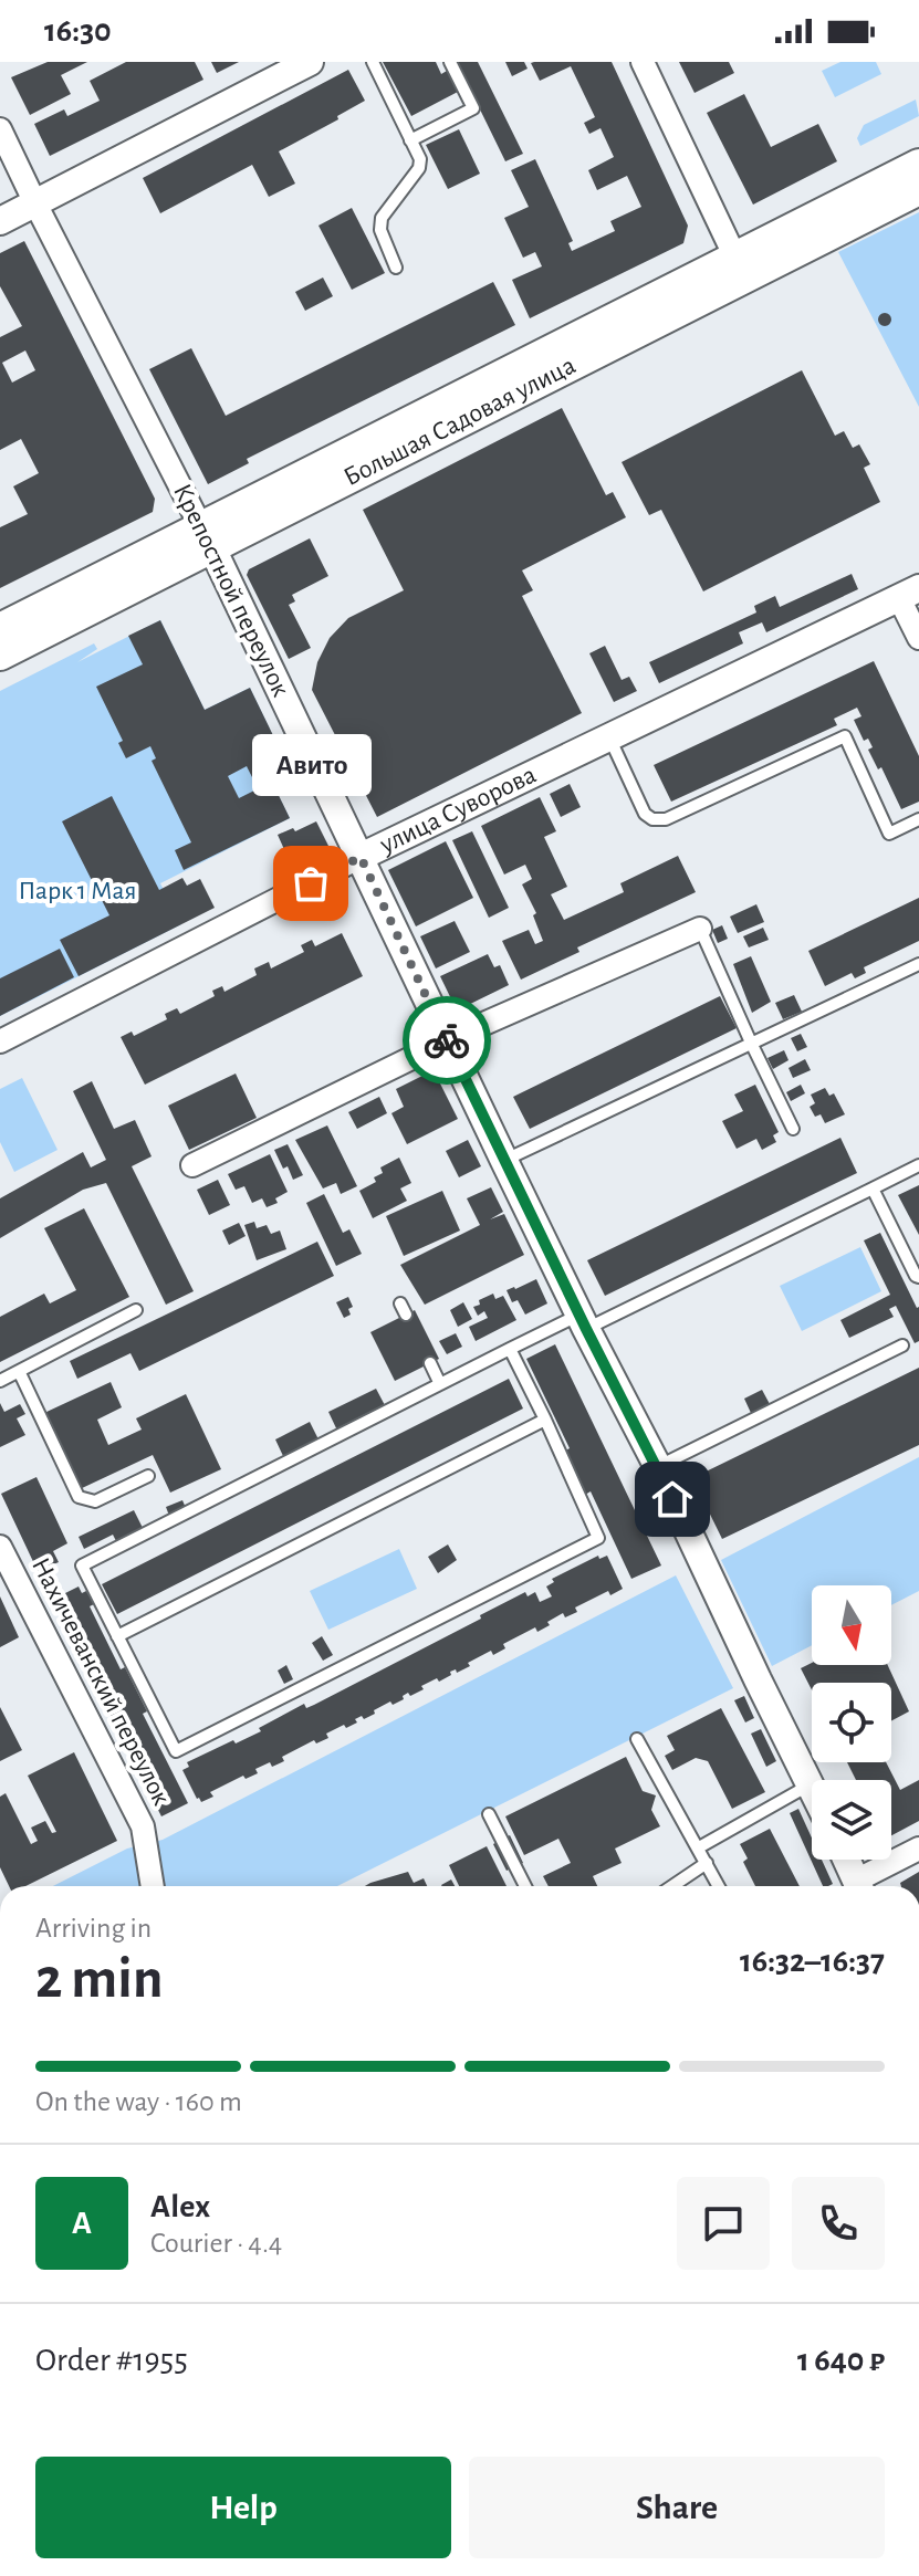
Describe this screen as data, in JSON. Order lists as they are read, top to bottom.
{
  "streets": {
    "main road": ["Большая Садовая улица"],
    "street": ["Крепостной переулок", "улица Суворова", "Нахичеванский переулок"]
  },
  "crossings": [
    ["Большая Садовая улица", "Крепостной переулок"],
    ["Крепостной переулок", "улица Суворова"]
  ],
  "parks": ["Парк 1 Мая"],
  "places": ["Авито"],
  "north": "bottom",
  "page": {
    "status": "16:30",
    "bubble": "Авито",
    "heading": ["2 min", "Arriving in", "16:32–16:37"],
    "panel": [
      "Alex",
      "Courier · 4.4",
      "Order #1955",
      "1 640 ₽"
    ],
    "bar": "On the way · 160 m",
    "round": "A",
    "buttons": ["Help", "Share"]
  }
}
